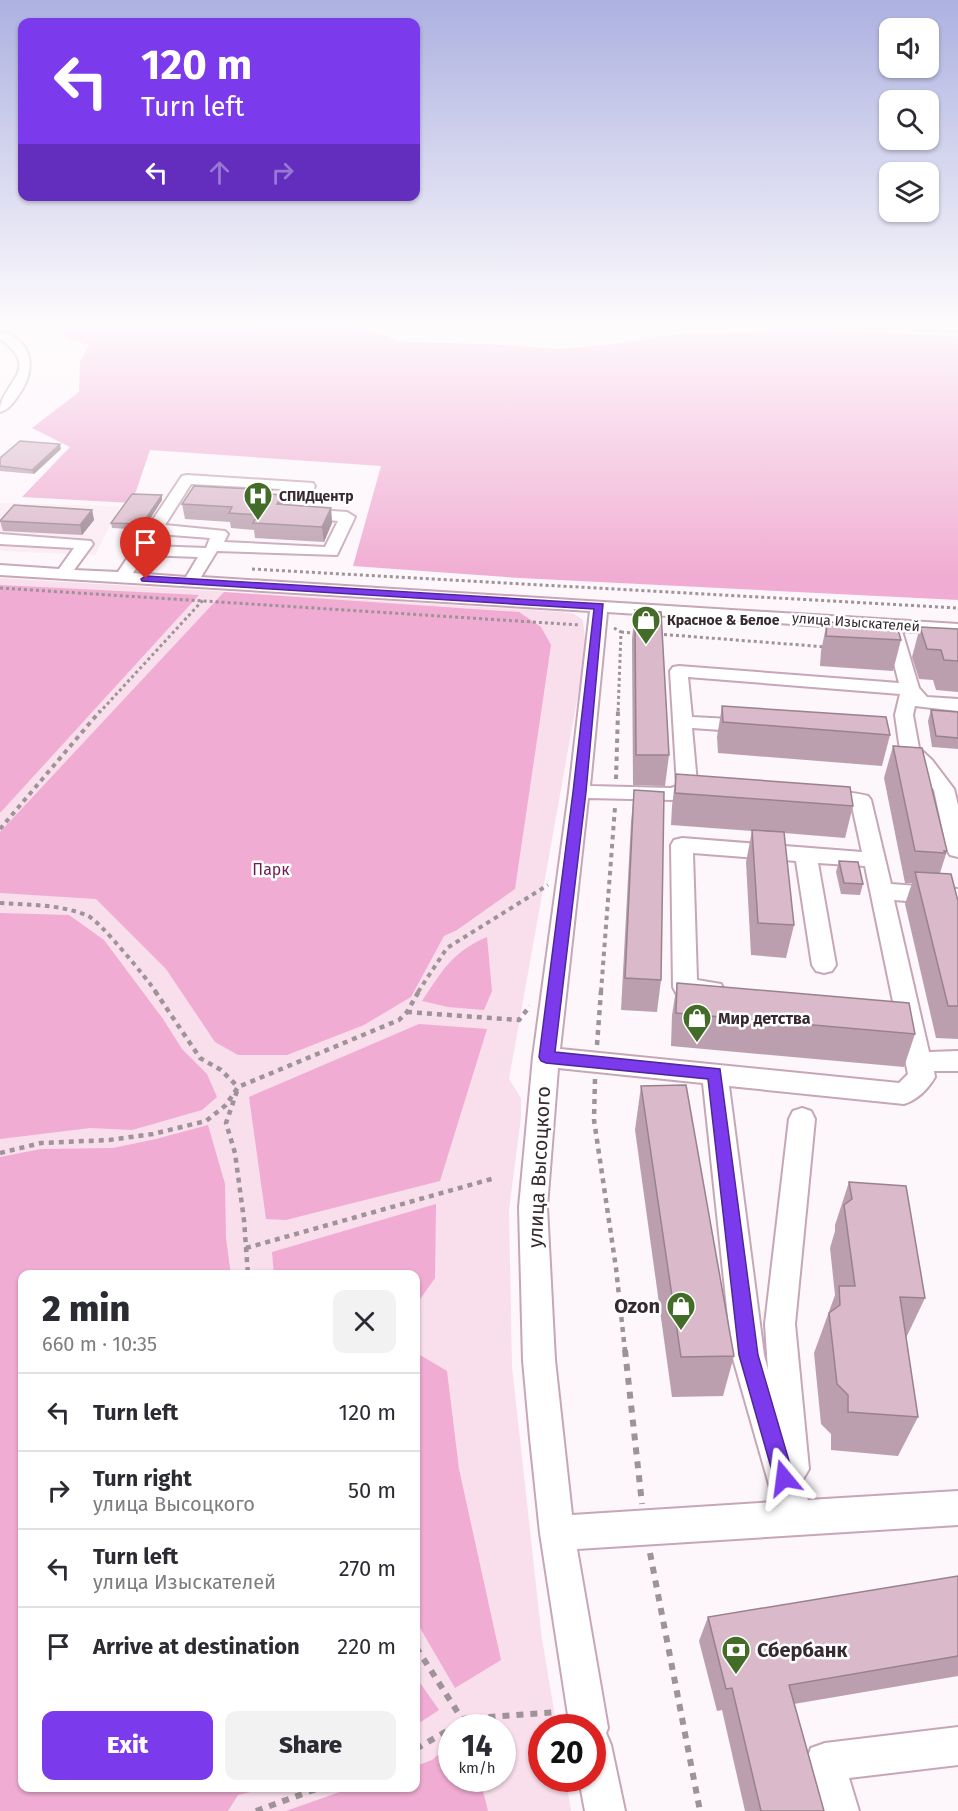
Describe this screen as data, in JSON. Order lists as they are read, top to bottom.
{
  "streets": {
    "street": ["улица Изыскателей", "улица Высоцкого"]
  },
  "crossings": [
    ["улица Изыскателей", "улица Высоцкого"]
  ],
  "parks": ["Парк"],
  "places": {
    "hospital": ["СПИДцентр"],
    "shop": ["Красное & Белое", "Мир детства", "Ozon"],
    "bank": ["Сбербанк"]
  },
  "page": {
    "turn": ["120 m", "Turn left"],
    "heading": ["2 min", "660 m · 10:35"],
    "list": [
      {
        "name": "Turn left",
        "value": "120 m"
      },
      {
        "name": "Turn right",
        "note": "улица Высоцкого",
        "value": "50 m"
      },
      {
        "name": "Turn left",
        "note": "улица Изыскателей",
        "value": "270 m"
      },
      {
        "name": "Arrive at destination",
        "value": "220 m"
      }
    ],
    "buttons": ["Exit", "Share"],
    "speed": "14 km/h",
    "limit": "20"
  }
}
